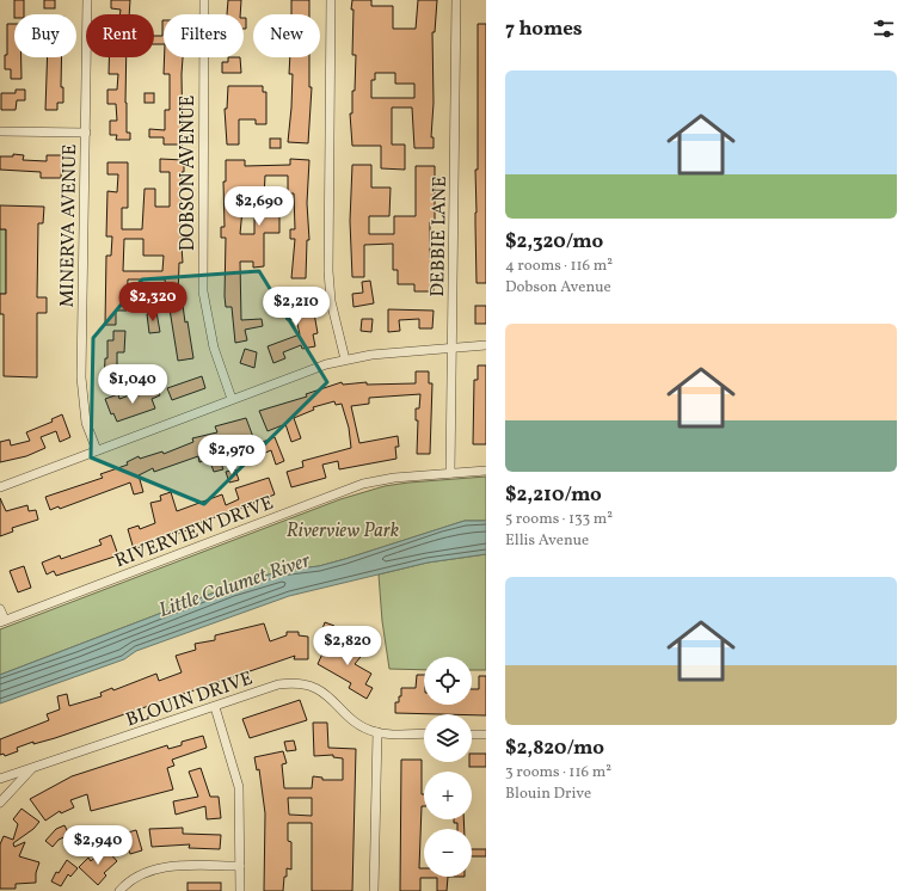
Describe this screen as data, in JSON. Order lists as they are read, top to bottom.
{
  "streets": {
    "street": [
      "DOBSON AVENUE",
      "MINERVA AVENUE",
      "DEBBIE LANE",
      "RIVERVIEW DRIVE",
      "BLOUIN DRIVE"
    ]
  },
  "crossings": [
    ["DEBBIE LANE", "RIVERVIEW DRIVE"]
  ],
  "water": ["Little Calumet River"],
  "parks": ["Riverview Park"],
  "page": {
    "heading": "7 homes",
    "chip": [
      "Buy",
      "Rent",
      "Filters",
      "New"
    ],
    "list": [
      {
        "name": "$2,320/mo",
        "note": "4 rooms · 116 m² · Dobson Avenue"
      },
      {
        "name": "$2,210/mo",
        "note": "5 rooms · 133 m² · Ellis Avenue"
      },
      {
        "name": "$2,820/mo",
        "note": "3 rooms · 116 m² · Blouin Drive"
      }
    ],
    "price": [
      "$2,690",
      "$2,320",
      "$2,210",
      "$1,040",
      "$2,970",
      "$2,820",
      "$2,940"
    ],
    "map_buttons": ["+", "−"]
  }
}
